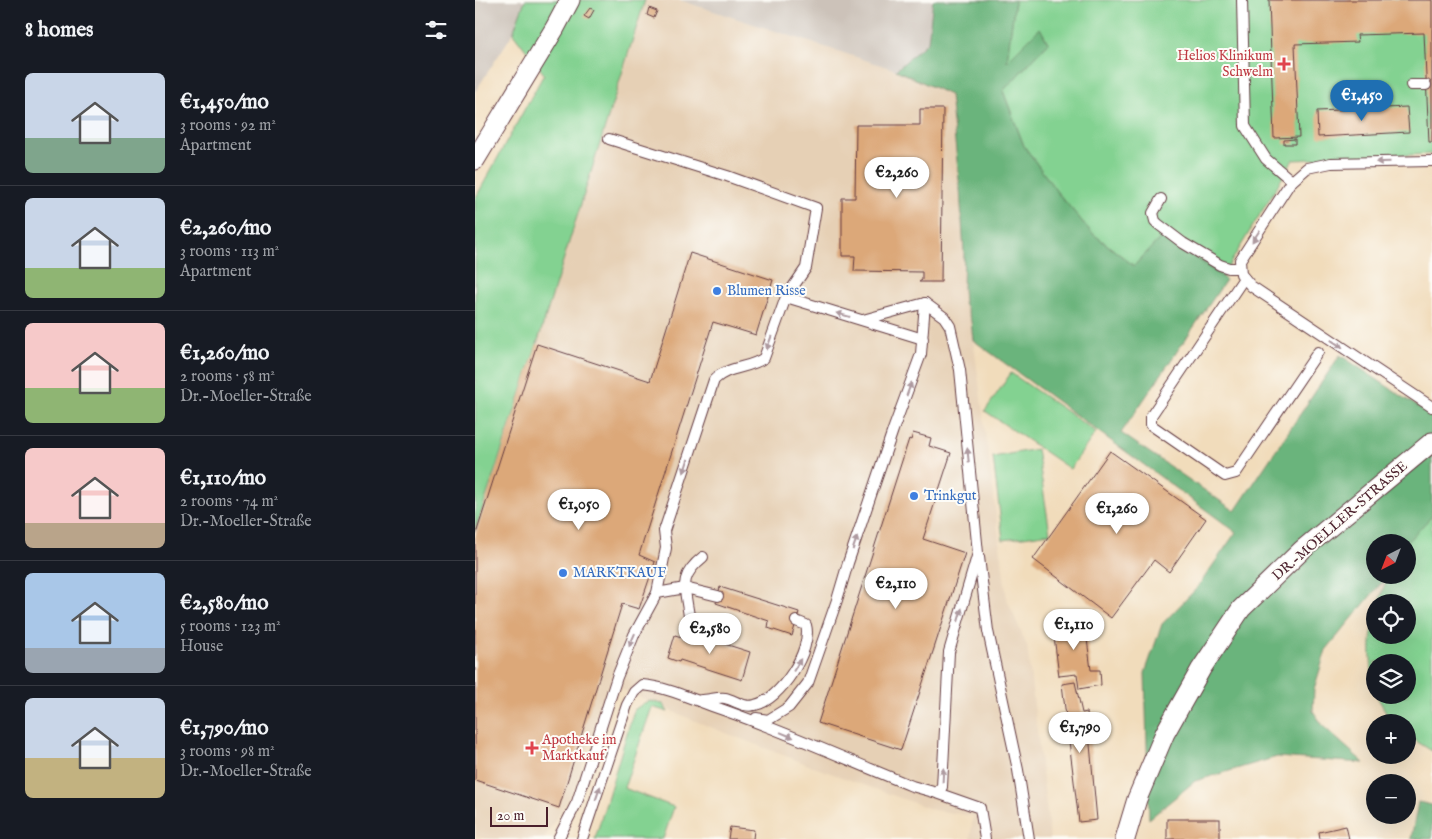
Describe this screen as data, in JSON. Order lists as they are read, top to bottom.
{
  "streets": {
    "street": ["DR.-MOELLER-STRASSE"]
  },
  "places": {
    "health": ["Helios Klinikum Schwelm", "Apotheke im Marktkauf"],
    "other": ["Blumen Risse", "Trinkgut", "MARKTKAUF"]
  },
  "scale_bar": "20 m",
  "north": "bottom left",
  "page": {
    "heading": "8 homes",
    "list": [
      {
        "name": "€1,450/mo",
        "note": "3 rooms · 92 m² · Apartment"
      },
      {
        "name": "€2,260/mo",
        "note": "3 rooms · 113 m² · Apartment"
      },
      {
        "name": "€1,260/mo",
        "note": "2 rooms · 58 m² · Dr.-Moeller-Straße"
      },
      {
        "name": "€1,110/mo",
        "note": "2 rooms · 74 m² · Dr.-Moeller-Straße"
      },
      {
        "name": "€2,580/mo",
        "note": "5 rooms · 123 m² · House"
      },
      {
        "name": "€1,790/mo",
        "note": "3 rooms · 98 m² · Dr.-Moeller-Straße"
      }
    ],
    "price": [
      "€1,450",
      "€2,260",
      "€1,050",
      "€1,260",
      "€2,110",
      "€1,110",
      "€2,580",
      "€1,790"
    ],
    "map_buttons": ["+", "−"],
    "scale": "20 m"
  }
}
